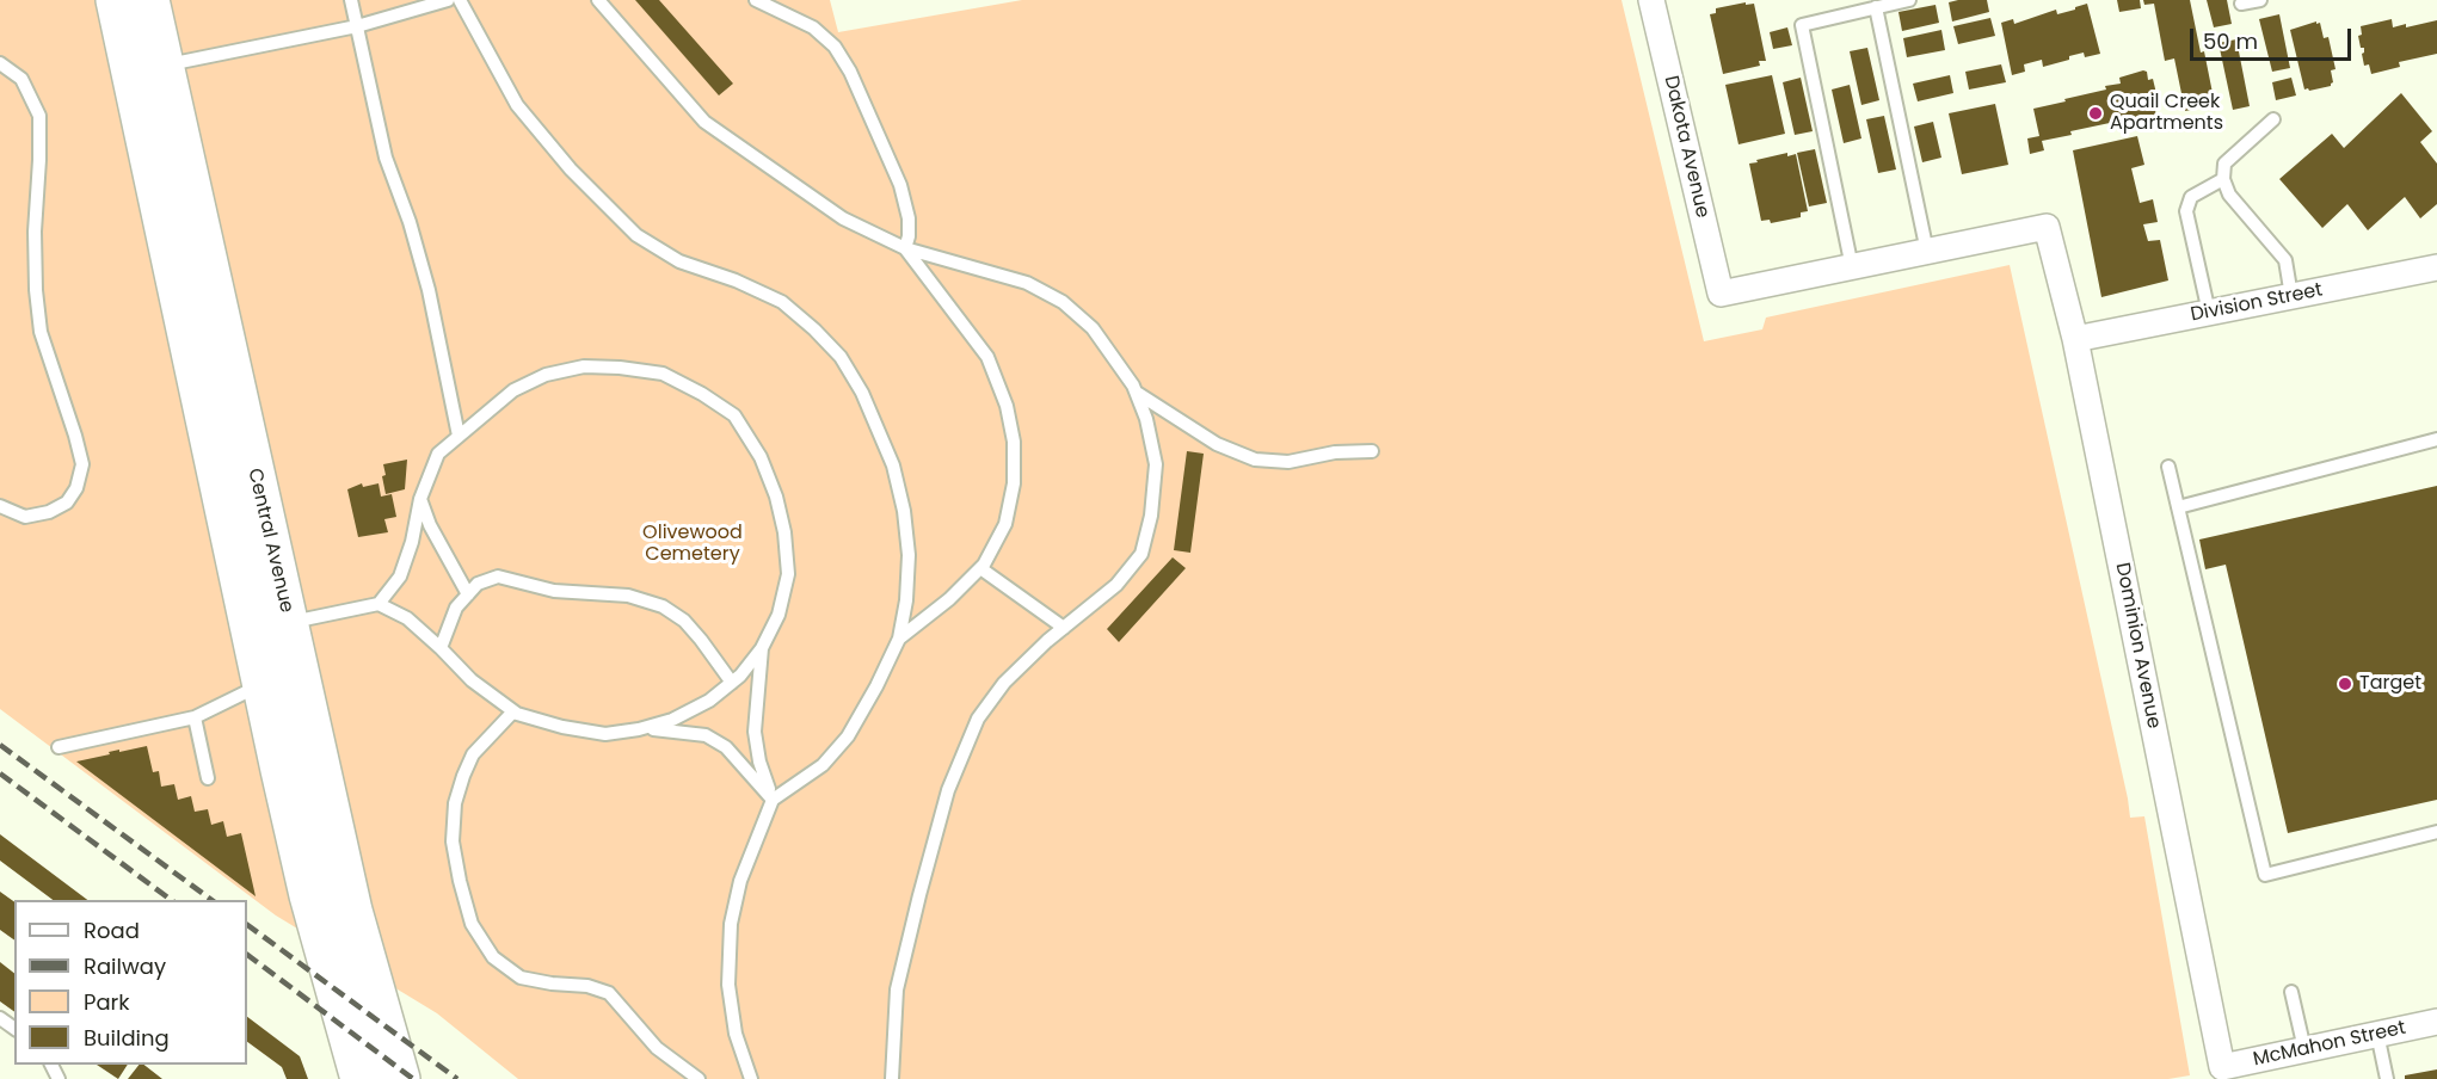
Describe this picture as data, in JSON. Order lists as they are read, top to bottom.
{
  "streets": {
    "main road": ["Central Avenue"],
    "street": [
      "Dakota Avenue",
      "Division Street",
      "Dominion Avenue",
      "McMahon Street"
    ]
  },
  "crossings": [
    ["Division Street", "Dominion Avenue"],
    ["Dominion Avenue", "McMahon Street"]
  ],
  "parks": ["Olivewood Cemetery"],
  "places": ["Quail Creek Apartments", "Target"],
  "legend": [
    "Road",
    "Railway",
    "Park",
    "Building"
  ],
  "scale_bar": "50 m"
}
